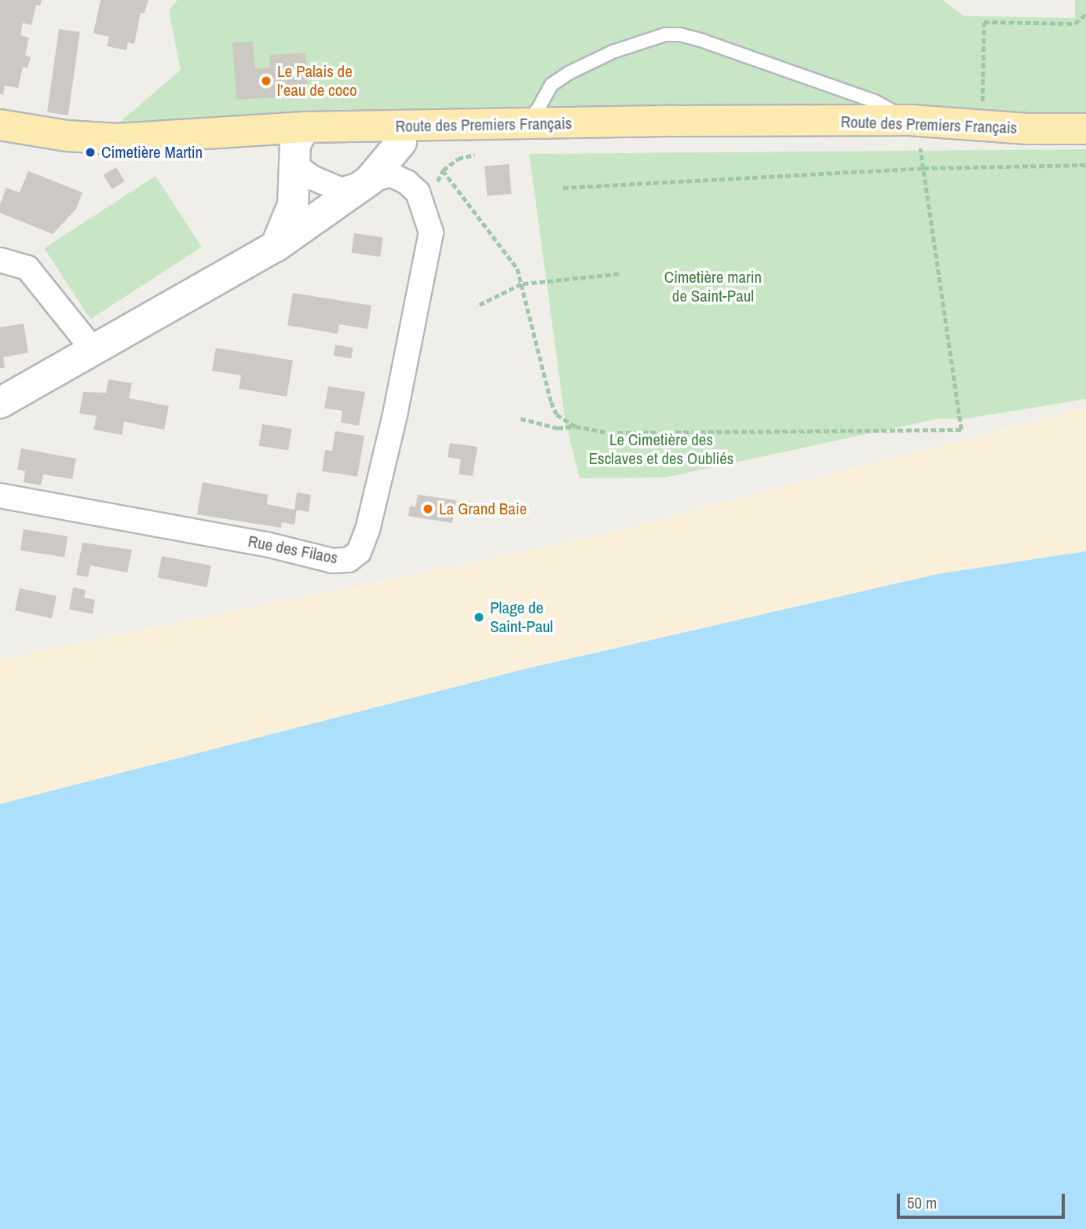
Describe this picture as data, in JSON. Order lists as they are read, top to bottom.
{
  "streets": {
    "main road": ["Route des Premiers Français"],
    "street": ["Rue des Filaos"]
  },
  "parks": ["Cimetière marin de Saint-Paul", "Le Cimetière des Esclaves et des Oubliés"],
  "places": [
    "Le Palais de l’eau de coco",
    "Cimetière Martin",
    "La Grand Baie",
    "Plage de Saint-Paul"
  ],
  "scale_bar": "50 m"
}
